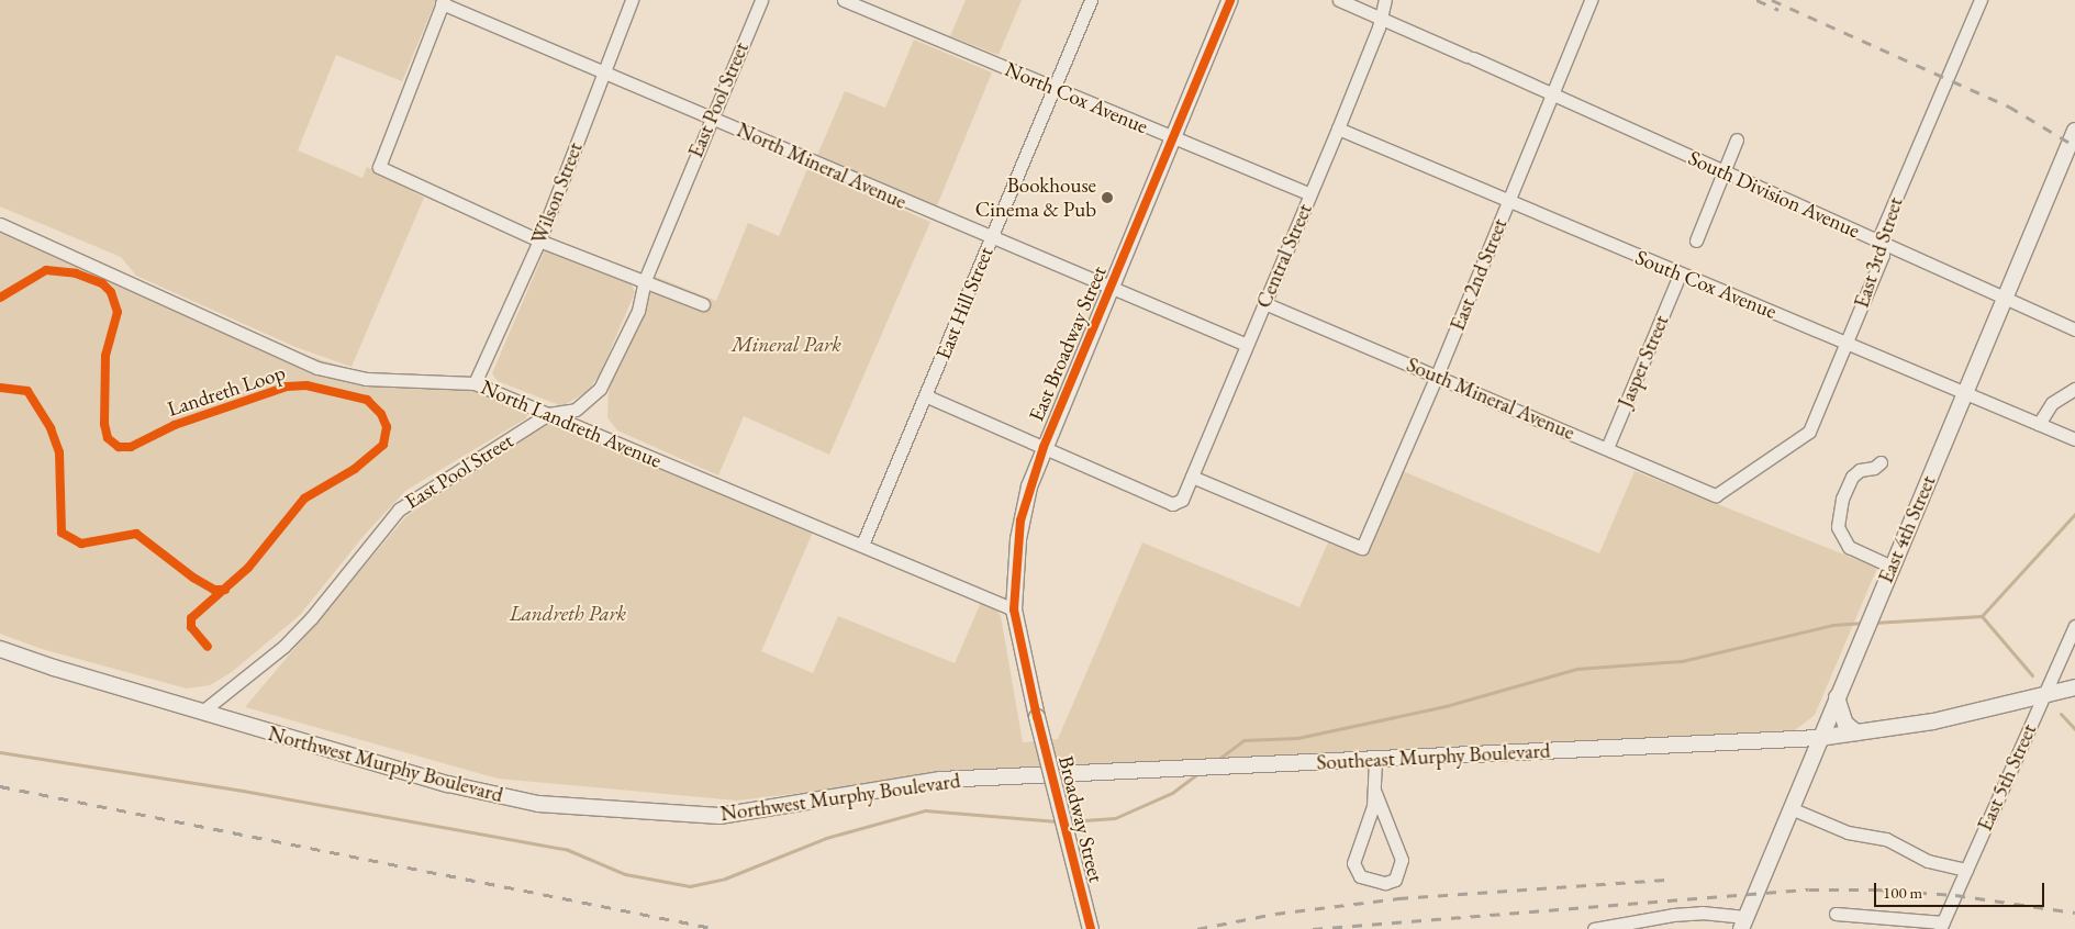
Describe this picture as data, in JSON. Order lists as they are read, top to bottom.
{
  "streets": {
    "street": [
      "North Cox Avenue",
      "East Pool Street",
      "North Mineral Avenue",
      "Wilson Street",
      "South Division Avenue",
      "East 3rd Street",
      "Central Street",
      "East 2nd Street",
      "South Cox Avenue",
      "East Hill Street",
      "East Broadway Street",
      "Jasper Street",
      "South Mineral Avenue",
      "North Landreth Avenue",
      "East 4th Street",
      "Southeast Murphy Boulevard",
      "Northwest Murphy Boulevard",
      "East 5th Street",
      "Broadway Street"
    ],
    "cycle path": ["Landreth Loop"]
  },
  "crossings": [
    ["North Cox Avenue", "Central Street"],
    ["North Cox Avenue", "East Hill Street"],
    ["North Cox Avenue", "East Broadway Street"],
    ["East Pool Street", "North Mineral Avenue"],
    ["East Pool Street", "North Landreth Avenue"],
    ["East Pool Street", "Northwest Murphy Boulevard"],
    ["North Mineral Avenue", "Wilson Street"],
    ["North Mineral Avenue", "East Hill Street"],
    ["North Mineral Avenue", "East Broadway Street"],
    ["Wilson Street", "North Landreth Avenue"],
    ["South Division Avenue", "East 3rd Street"],
    ["South Division Avenue", "Central Street"],
    ["South Division Avenue", "East 2nd Street"],
    ["South Division Avenue", "East 4th Street"],
    ["East 3rd Street", "South Cox Avenue"],
    ["East 3rd Street", "South Mineral Avenue"],
    ["Central Street", "East 2nd Street"],
    ["Central Street", "South Cox Avenue"],
    ["Central Street", "East Broadway Street"],
    ["Central Street", "South Mineral Avenue"],
    ["East 2nd Street", "South Cox Avenue"],
    ["East 2nd Street", "South Mineral Avenue"],
    ["South Cox Avenue", "Jasper Street"],
    ["South Cox Avenue", "East 4th Street"],
    ["East Hill Street", "North Landreth Avenue"],
    ["East Broadway Street", "North Landreth Avenue"],
    ["East Broadway Street", "Broadway Street"],
    ["Jasper Street", "South Mineral Avenue"],
    ["East 4th Street", "Southeast Murphy Boulevard"],
    ["Southeast Murphy Boulevard", "Northwest Murphy Boulevard"],
    ["Southeast Murphy Boulevard", "East 5th Street"]
  ],
  "parks": ["Mineral Park", "Landreth Park"],
  "places": ["Bookhouse Cinema & Pub"],
  "scale_bar": "100 m"
}
